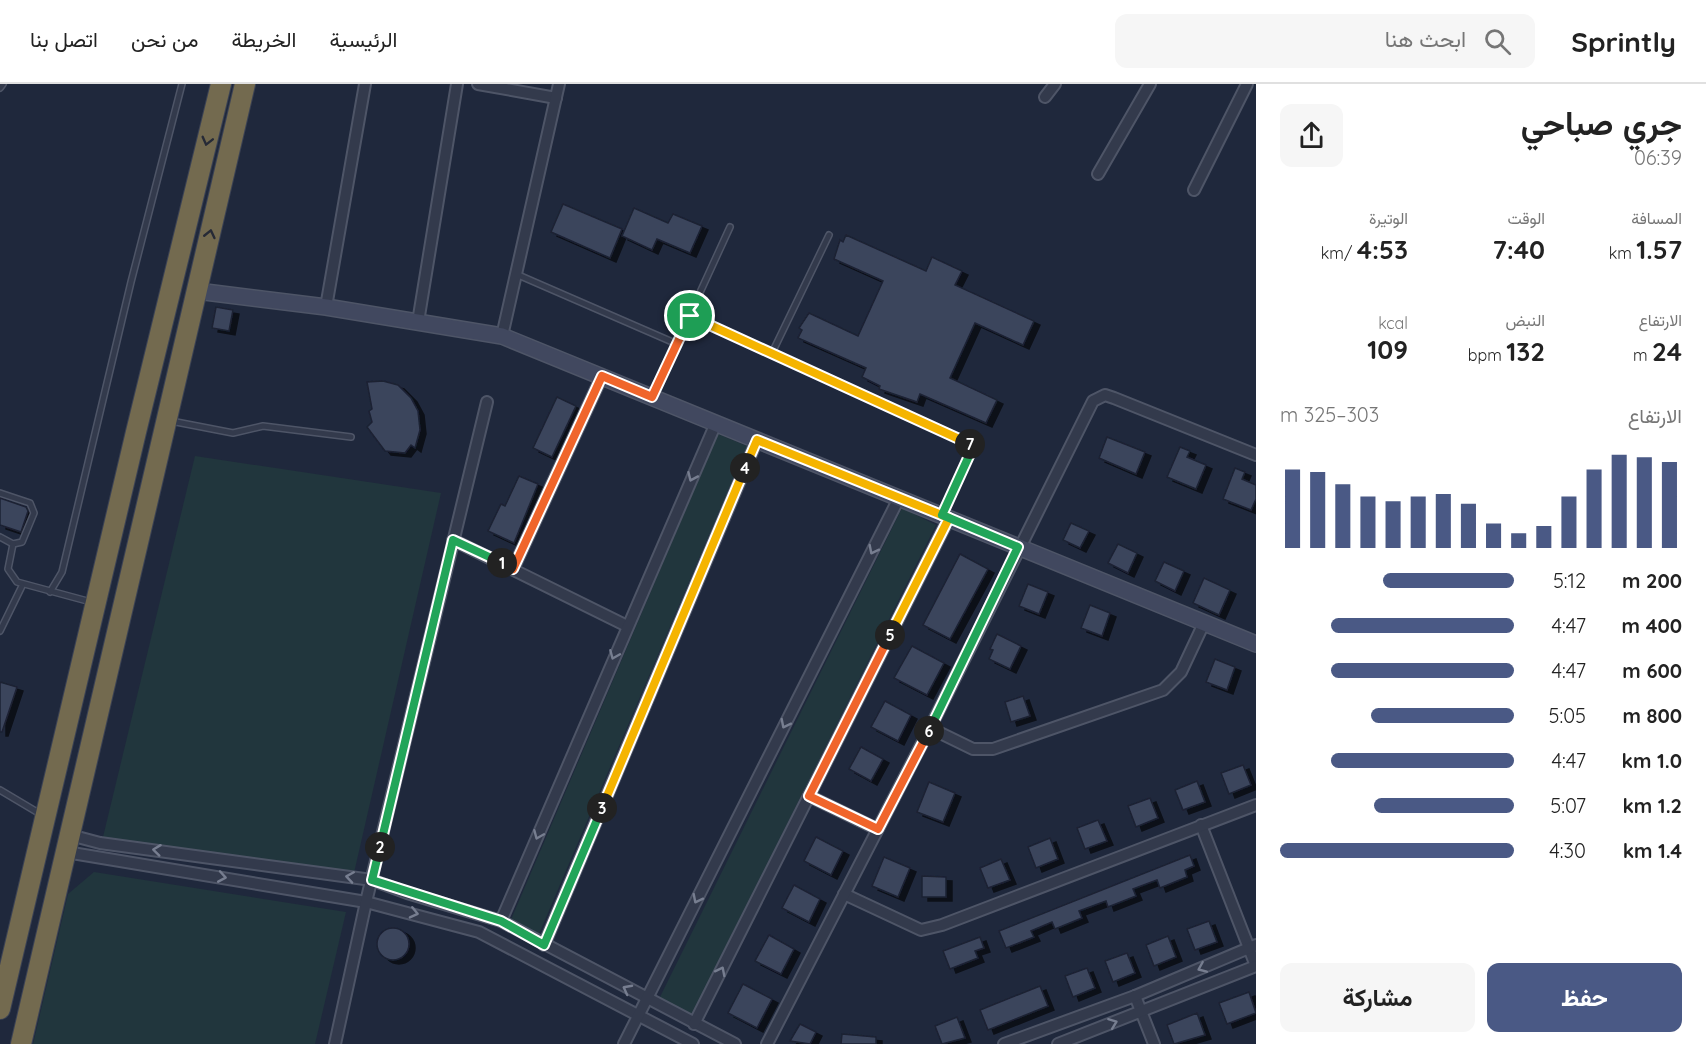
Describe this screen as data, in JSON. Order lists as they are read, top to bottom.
{
  "page": {
    "header": "Sprintly",
    "search": "ابحث هنا",
    "nav": [
      "الرئيسية",
      "الخريطة",
      "من نحن",
      "اتصل بنا"
    ],
    "heading": ["جري صباحي", "06:39"],
    "stats": [
      ["المسافة", "1.57 km"],
      ["الوقت", "7:40"],
      ["الوتيرة", "4:53 /km"],
      ["الارتفاع", "24 m"],
      ["النبض", "132 bpm"],
      ["kcal", "109"]
    ],
    "chart": ["الارتفاع", "303–325 m"],
    "pins": [
      "7",
      "4",
      "1",
      "5",
      "6",
      "3",
      "2"
    ],
    "list": [
      {
        "name": "200 m",
        "note": "5:12"
      },
      {
        "name": "400 m",
        "note": "4:47"
      },
      {
        "name": "600 m",
        "note": "4:47"
      },
      {
        "name": "800 m",
        "note": "5:05"
      },
      {
        "name": "1.0 km",
        "note": "4:47"
      },
      {
        "name": "1.2 km",
        "note": "5:07"
      },
      {
        "name": "1.4 km",
        "note": "4:30"
      }
    ],
    "buttons": ["حفظ", "مشاركة"]
  }
}
